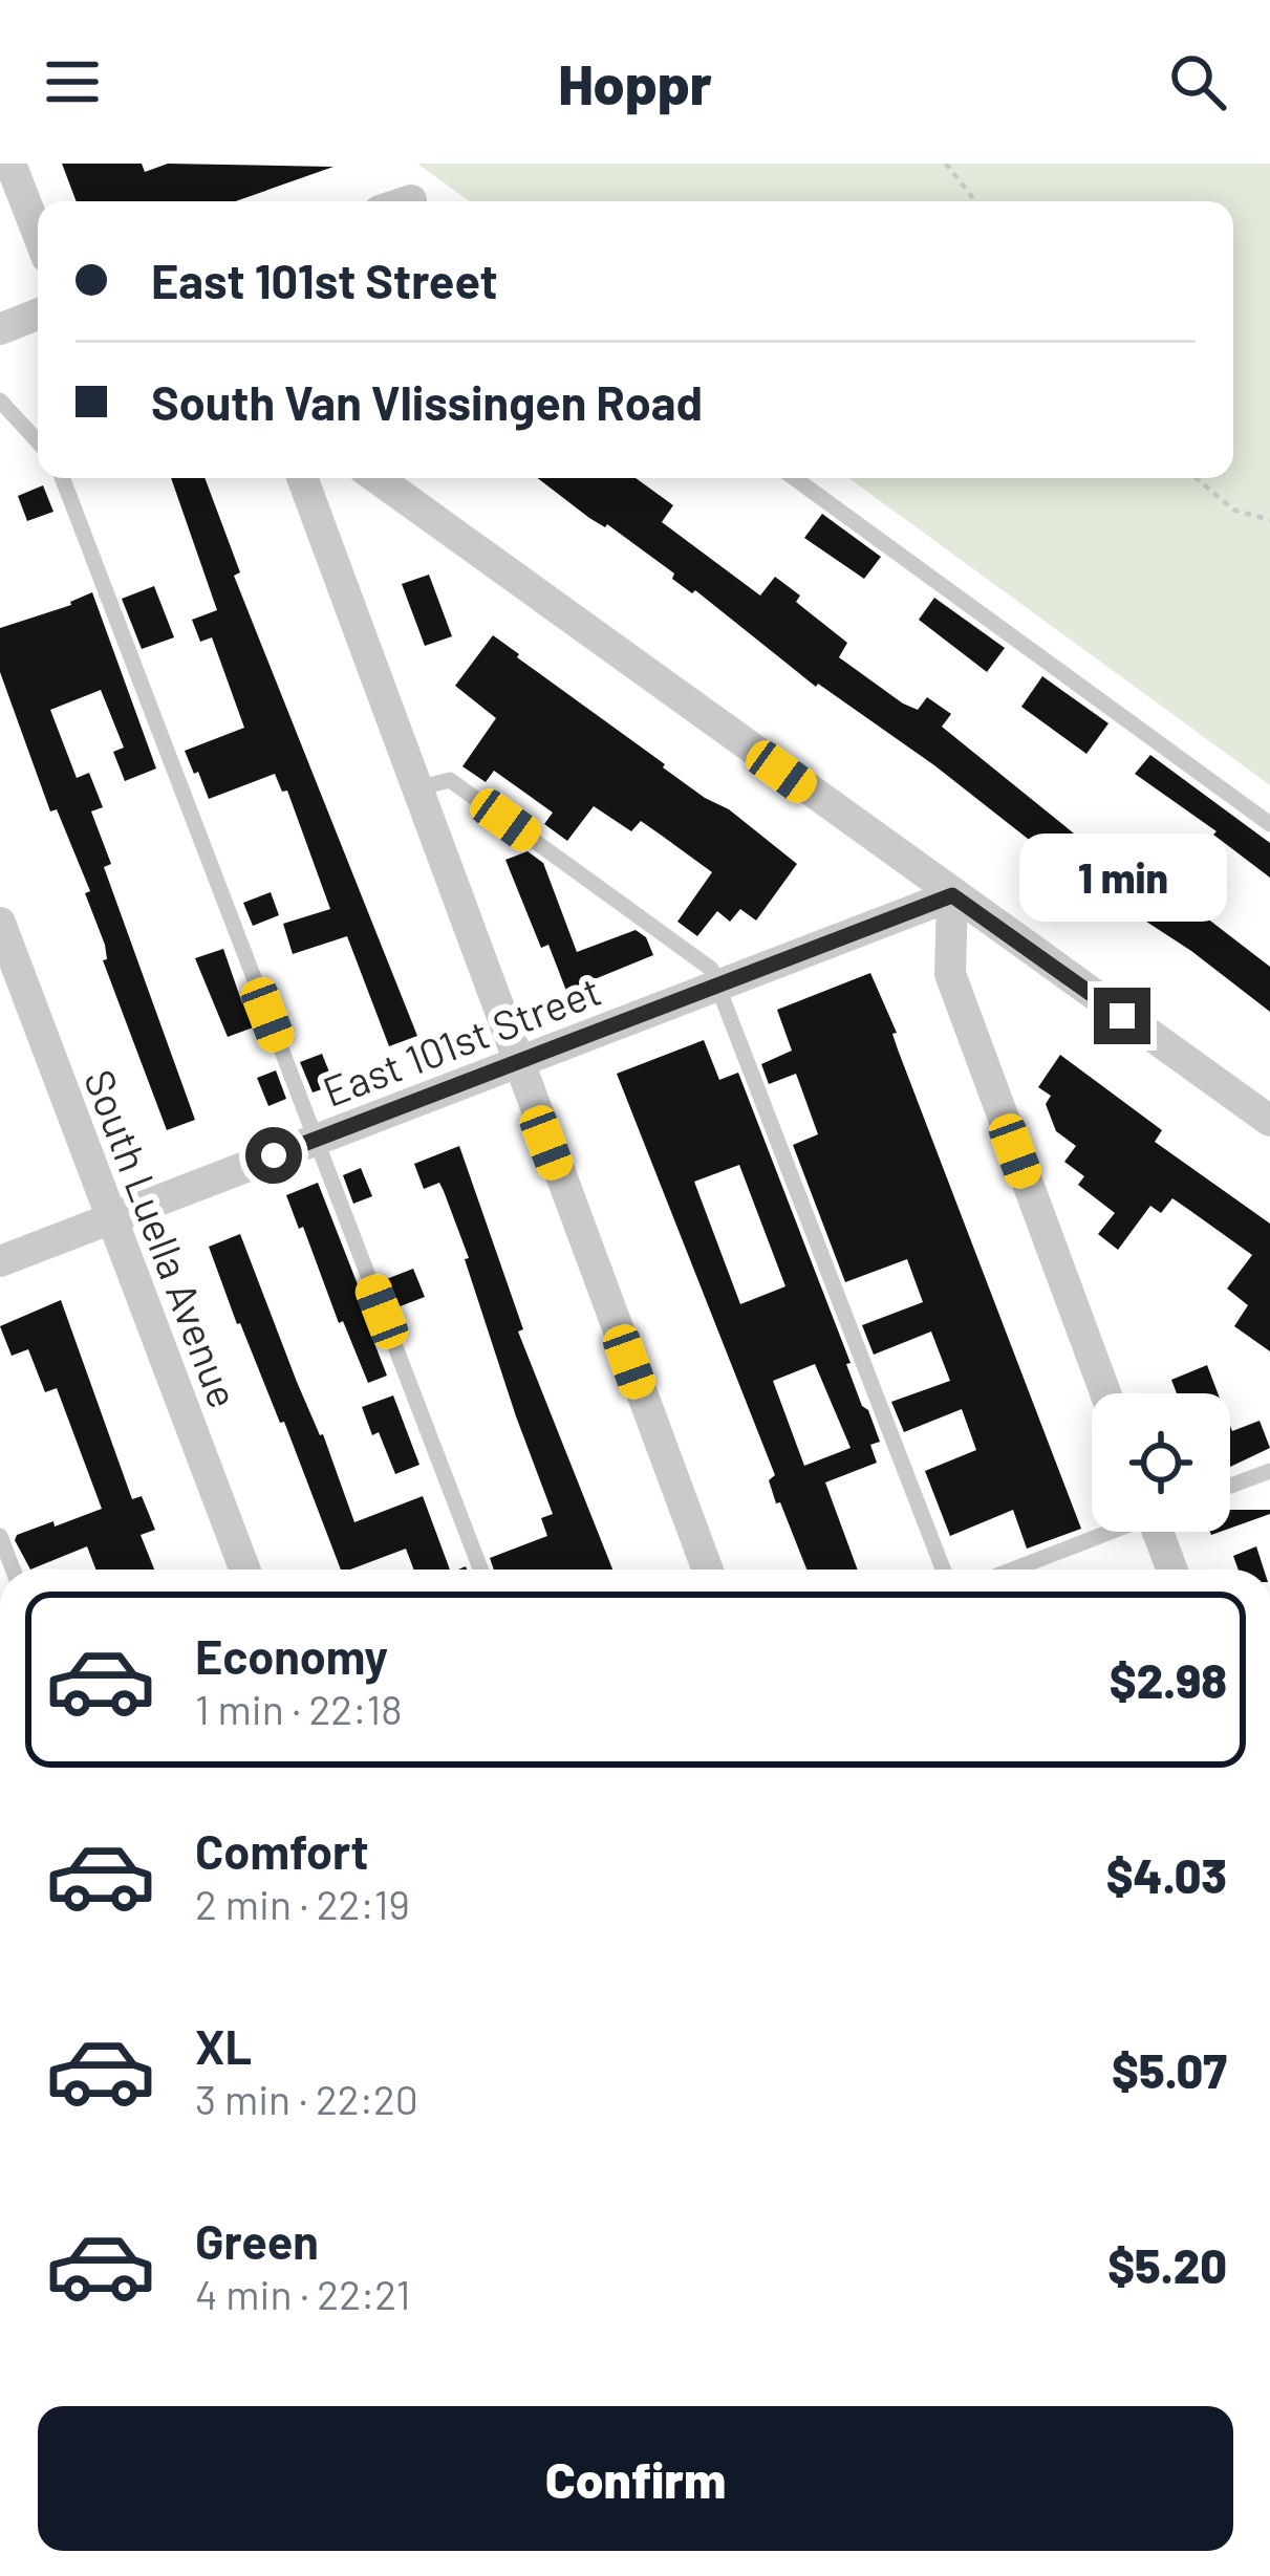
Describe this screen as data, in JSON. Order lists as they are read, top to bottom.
{
  "streets": {
    "street": ["East 101st Street", "South Luella Avenue"]
  },
  "crossings": [
    ["East 101st Street", "South Luella Avenue"]
  ],
  "page": {
    "header": "Hoppr",
    "banner": ["East 101st Street", "South Van Vlissingen Road"],
    "bubble": "1 min",
    "list": [
      {
        "name": "Economy",
        "note": "1 min · 22:18",
        "value": "$2.98"
      },
      {
        "name": "Comfort",
        "note": "2 min · 22:19",
        "value": "$4.03"
      },
      {
        "name": "XL",
        "note": "3 min · 22:20",
        "value": "$5.07"
      },
      {
        "name": "Green",
        "note": "4 min · 22:21",
        "value": "$5.20"
      }
    ],
    "buttons": "Confirm"
  }
}
